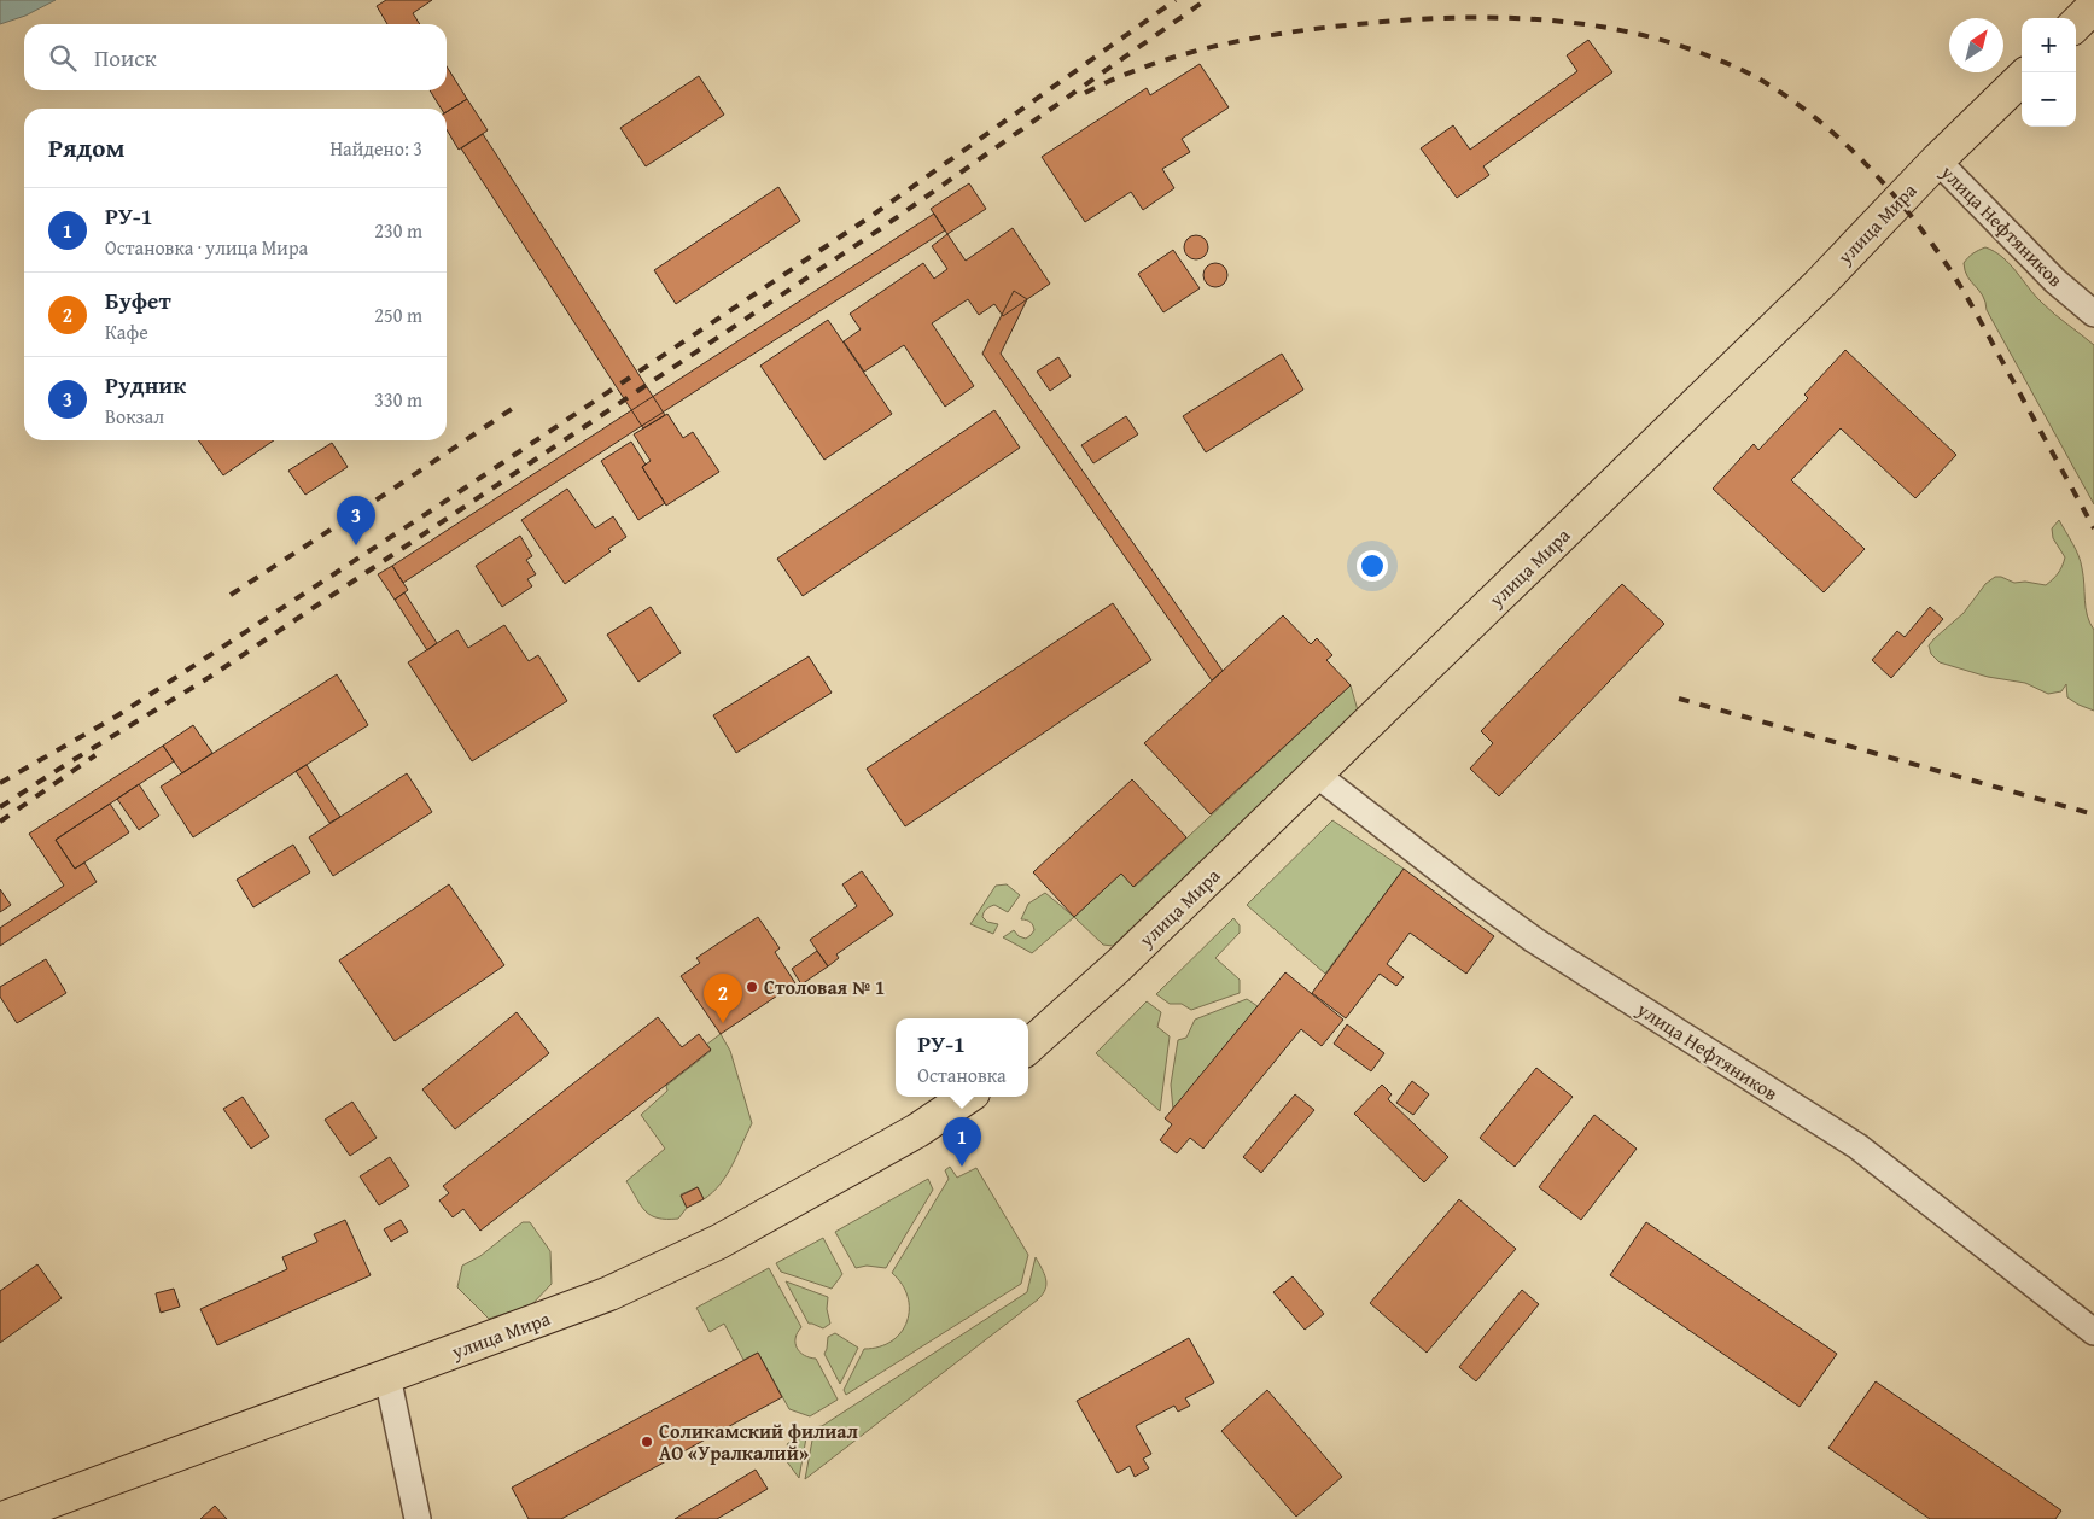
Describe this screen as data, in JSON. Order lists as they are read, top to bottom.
{
  "streets": {
    "highway": ["улица Мира"],
    "street": ["улица Нефтяников"]
  },
  "crossings": [
    ["улица Мира", "улица Нефтяников"]
  ],
  "places": ["Столовая № 1", "Соликамский филиал АО «Уралкалий»"],
  "north": "top right",
  "page": {
    "map_buttons": ["+", "−"],
    "search": "Поиск",
    "heading": ["Рядом", "Найдено: 3"],
    "list": [
      {
        "mark": "1",
        "name": "РУ-1",
        "note": "Остановка · улица Мира",
        "value": "230 m"
      },
      {
        "mark": "2",
        "name": "Буфет",
        "note": "Кафе",
        "value": "250 m"
      },
      {
        "mark": "3",
        "name": "Рудник",
        "note": "Вокзал",
        "value": "330 m"
      }
    ],
    "pins": ["3", "2", "1"],
    "popup": ["РУ-1", "Остановка"]
  }
}
